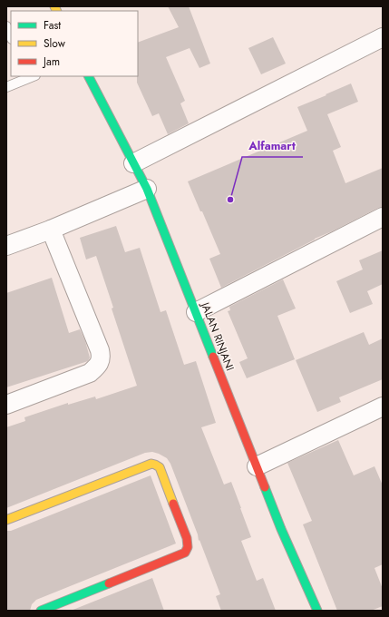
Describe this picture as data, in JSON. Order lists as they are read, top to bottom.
{
  "streets": {
    "street": ["JALAN RINJANI"]
  },
  "places": ["Alfamart"],
  "legend": ["Fast", "Slow", "Jam"]
}
